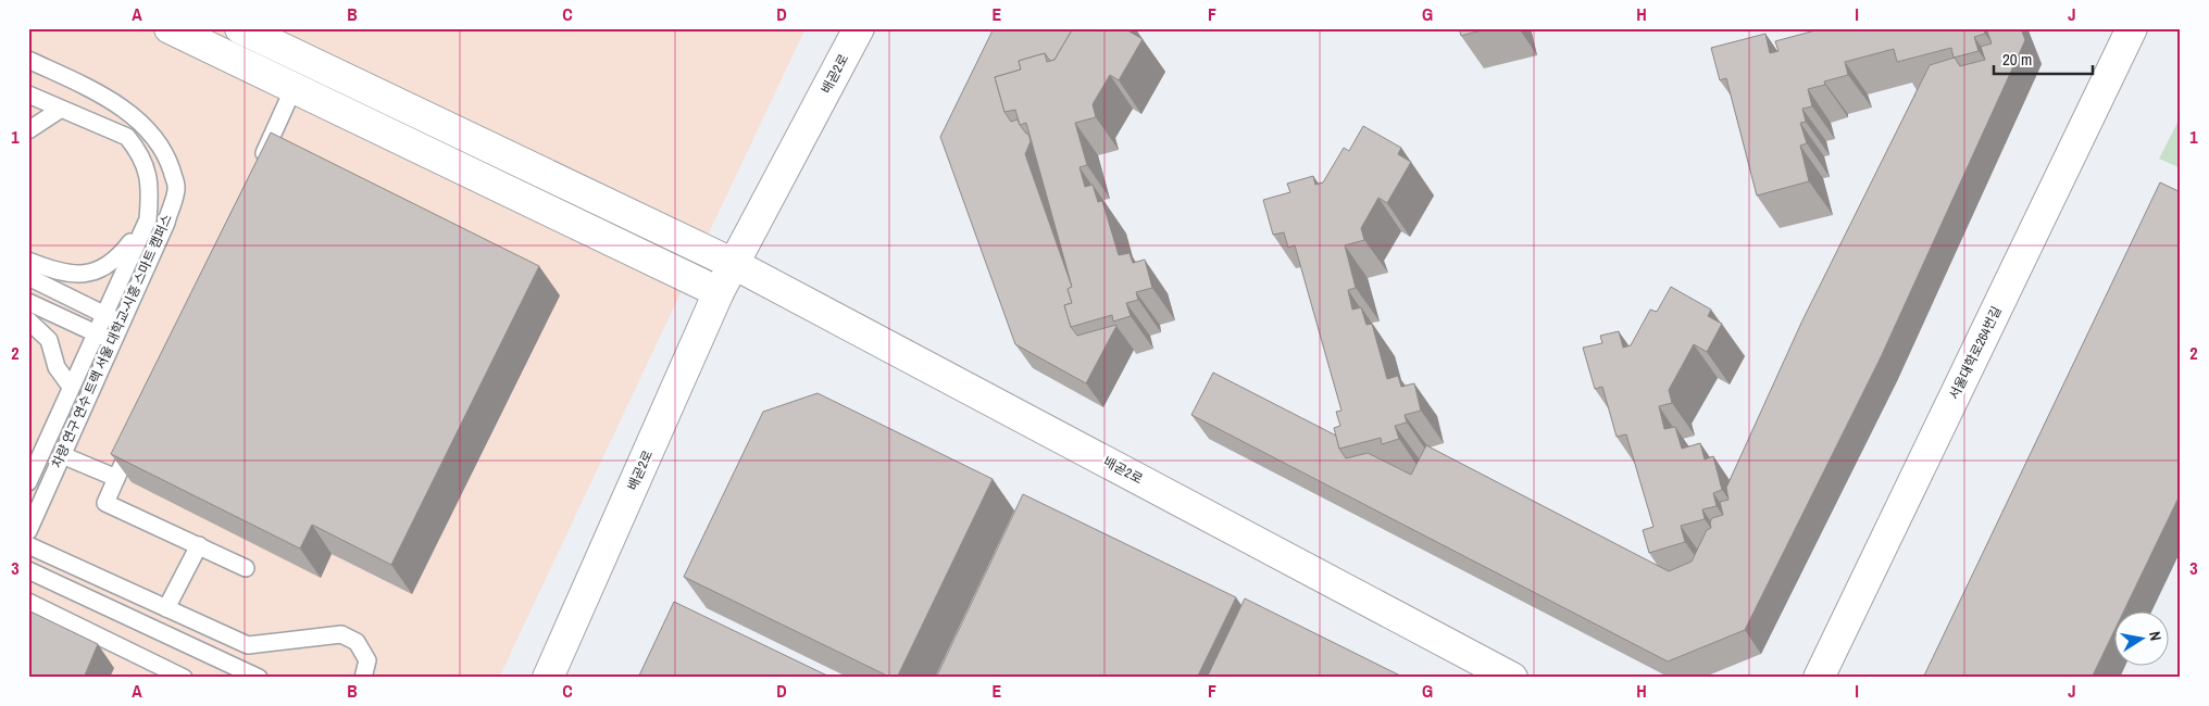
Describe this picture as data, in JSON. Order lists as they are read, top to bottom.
{
  "streets": {
    "street": ["배곧2로", "서울대학로264번길"],
    "lane": ["차량 연구 연수 트랙 서울 대학교-시흥 스마트 캠퍼스"]
  },
  "scale_bar": "20 m",
  "north": "right",
  "grid": {
    "columns": [
      "A",
      "B",
      "C",
      "D",
      "E",
      "F",
      "G",
      "H",
      "I",
      "J"
    ],
    "rows": ["1", "2", "3"]
  }
}
